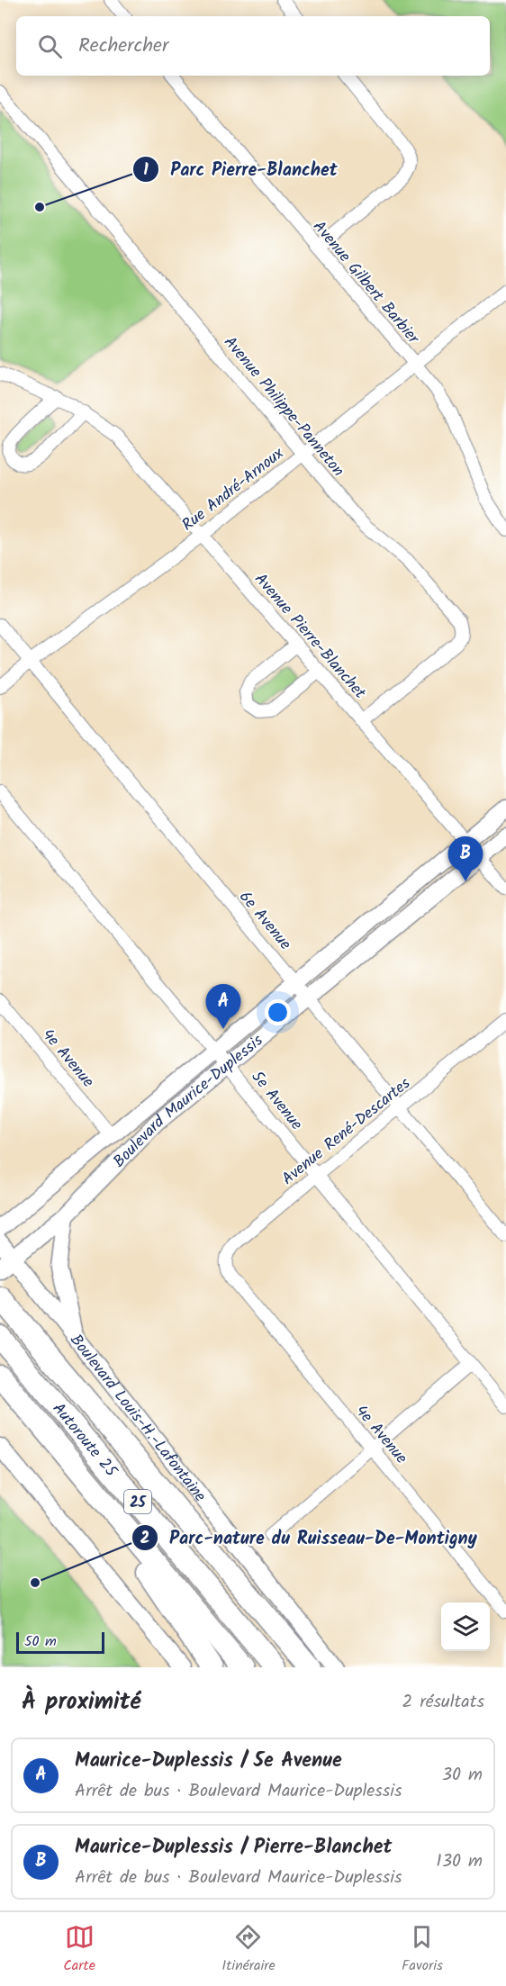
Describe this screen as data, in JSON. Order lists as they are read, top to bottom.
{
  "streets": {
    "highway": ["Autoroute 25", "25"],
    "street": [
      "Avenue Gilbert Barbier",
      "Avenue Philippe-Panneton",
      "Rue André-Arnoux",
      "Avenue Pierre-Blanchet",
      "6e Avenue",
      "4e Avenue",
      "5e Avenue",
      "Boulevard Maurice-Duplessis",
      "Avenue René-Descartes",
      "Boulevard Louis-H.-Lafontaine"
    ]
  },
  "crossings": [
    ["Avenue Gilbert Barbier", "Rue André-Arnoux"],
    ["Avenue Philippe-Panneton", "Rue André-Arnoux"],
    ["Avenue Philippe-Panneton", "Avenue Pierre-Blanchet"],
    ["Rue André-Arnoux", "Avenue Pierre-Blanchet"],
    ["Rue André-Arnoux", "6e Avenue"],
    ["Avenue Pierre-Blanchet", "Boulevard Maurice-Duplessis"],
    ["6e Avenue", "Boulevard Maurice-Duplessis"],
    ["6e Avenue", "Avenue René-Descartes"],
    ["4e Avenue", "Boulevard Maurice-Duplessis"],
    ["4e Avenue", "Avenue René-Descartes"],
    ["5e Avenue", "Boulevard Maurice-Duplessis"],
    ["5e Avenue", "Avenue René-Descartes"],
    ["Boulevard Maurice-Duplessis", "Boulevard Louis-H.-Lafontaine"]
  ],
  "places": ["Parc Pierre-Blanchet", "Parc-nature du Ruisseau-De-Montigny"],
  "scale_bar": "50 m",
  "page": {
    "search": "Rechercher",
    "pins": ["B", "A"],
    "scale": "50 m",
    "heading": ["À proximité", "2 résultats"],
    "list": [
      {
        "mark": "A",
        "name": "Maurice-Duplessis / 5e Avenue",
        "note": "Arrêt de bus · Boulevard Maurice-Duplessis",
        "value": "30 m"
      },
      {
        "mark": "B",
        "name": "Maurice-Duplessis / Pierre-Blanchet",
        "note": "Arrêt de bus · Boulevard Maurice-Duplessis",
        "value": "130 m"
      }
    ],
    "nav": ["Carte", "Itinéraire", "Favoris"]
  }
}
